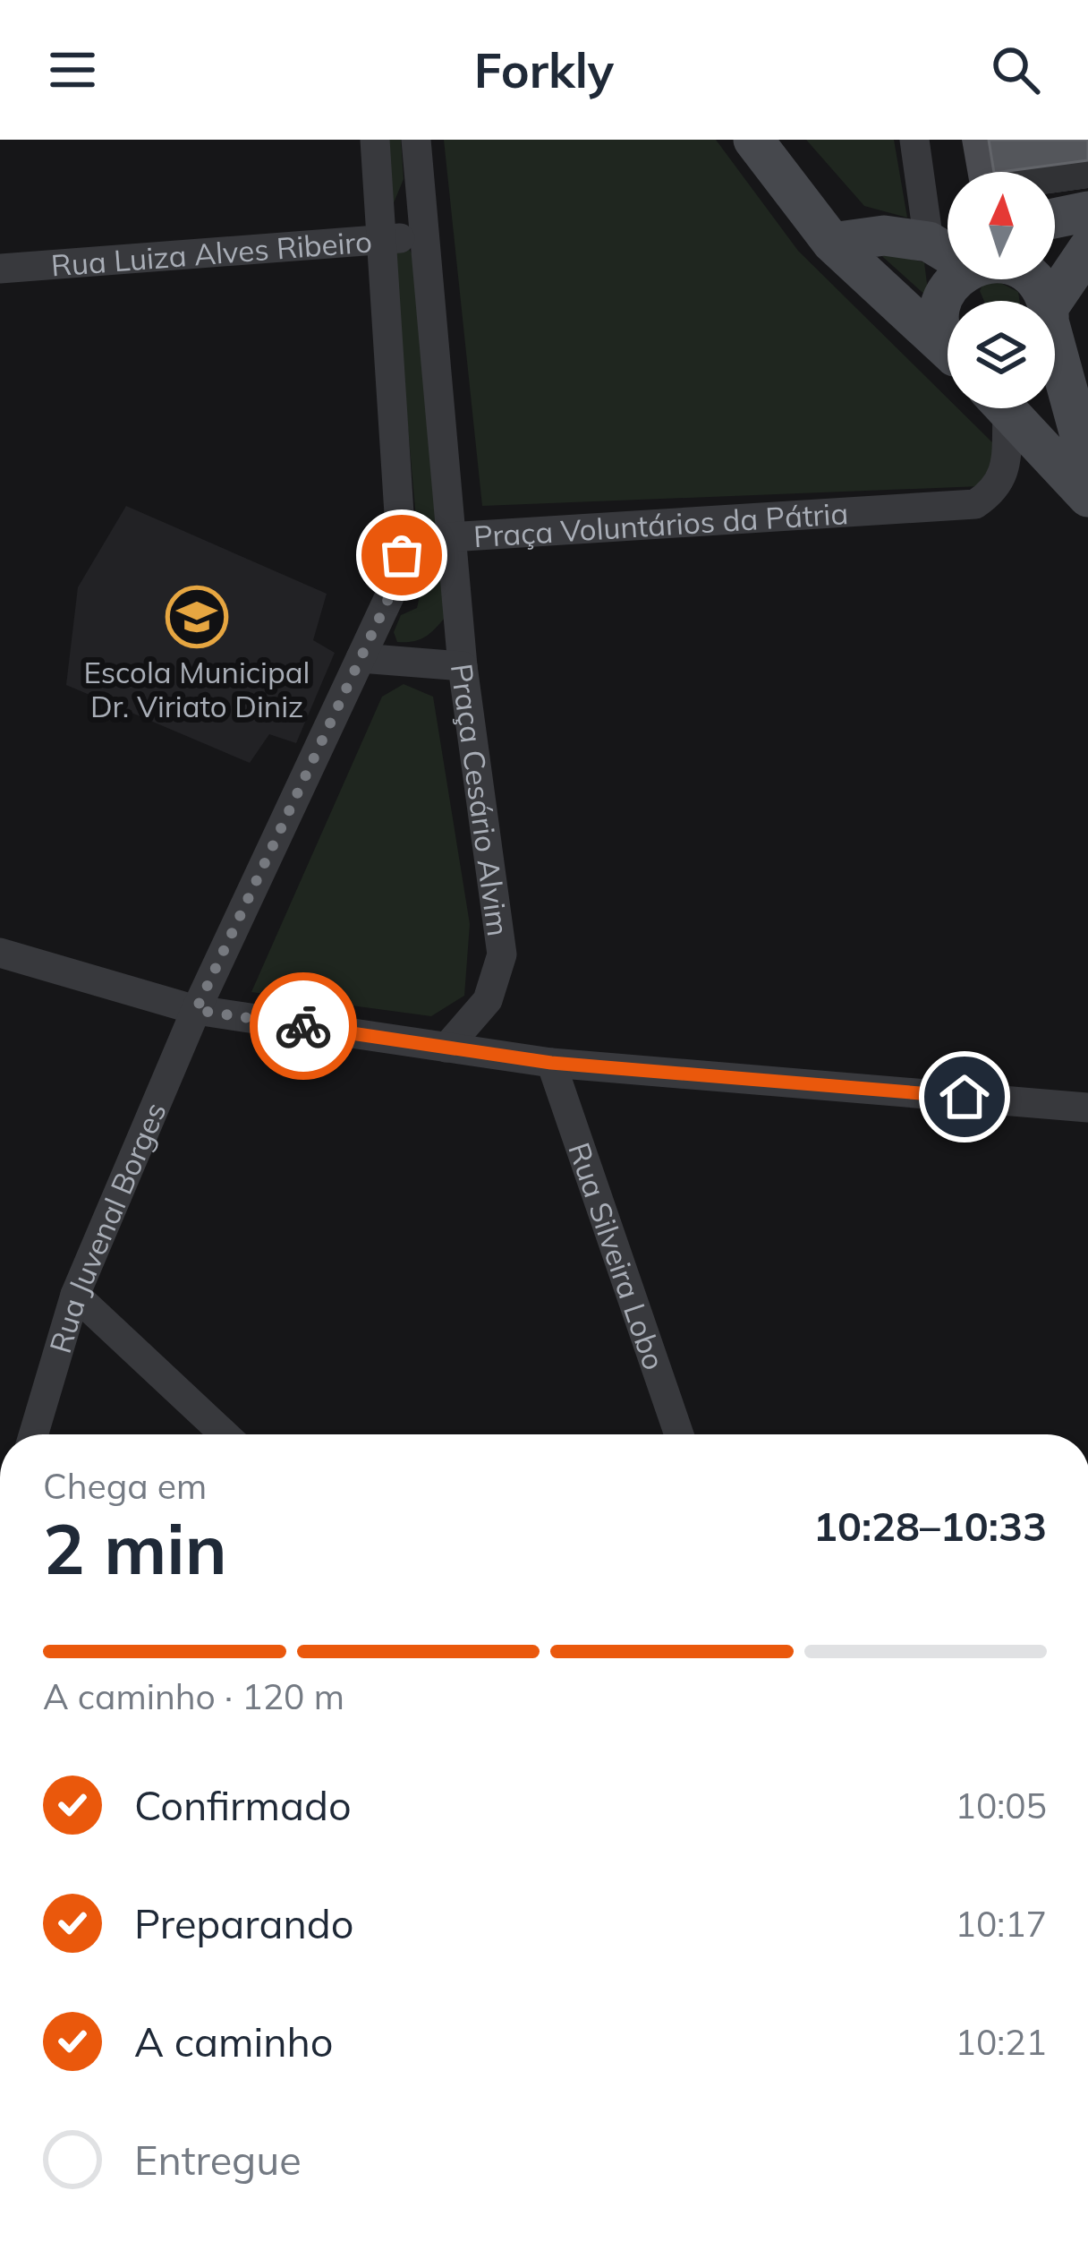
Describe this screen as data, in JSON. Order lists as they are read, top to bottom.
{
  "streets": {
    "street": [
      "Rua Luiza Alves Ribeiro",
      "Praça Voluntários da Pátria",
      "Praça Cesário Alvim",
      "Rua Juvenal Borges",
      "Rua Silveira Lobo"
    ]
  },
  "crossings": [
    ["Rua Luiza Alves Ribeiro", "Praça Voluntários da Pátria"],
    ["Praça Voluntários da Pátria", "Praça Cesário Alvim"]
  ],
  "places": {
    "school or university": ["Escola Municipal Dr. Viriato Diniz"]
  },
  "north": "top",
  "page": {
    "header": "Forkly",
    "heading": ["2 min", "Chega em", "10:28–10:33"],
    "bar": "A caminho · 120 m",
    "list": [
      ["Confirmado", "10:05"],
      ["Preparando", "10:17"],
      ["A caminho", "10:21"],
      "Entregue"
    ]
  }
}
